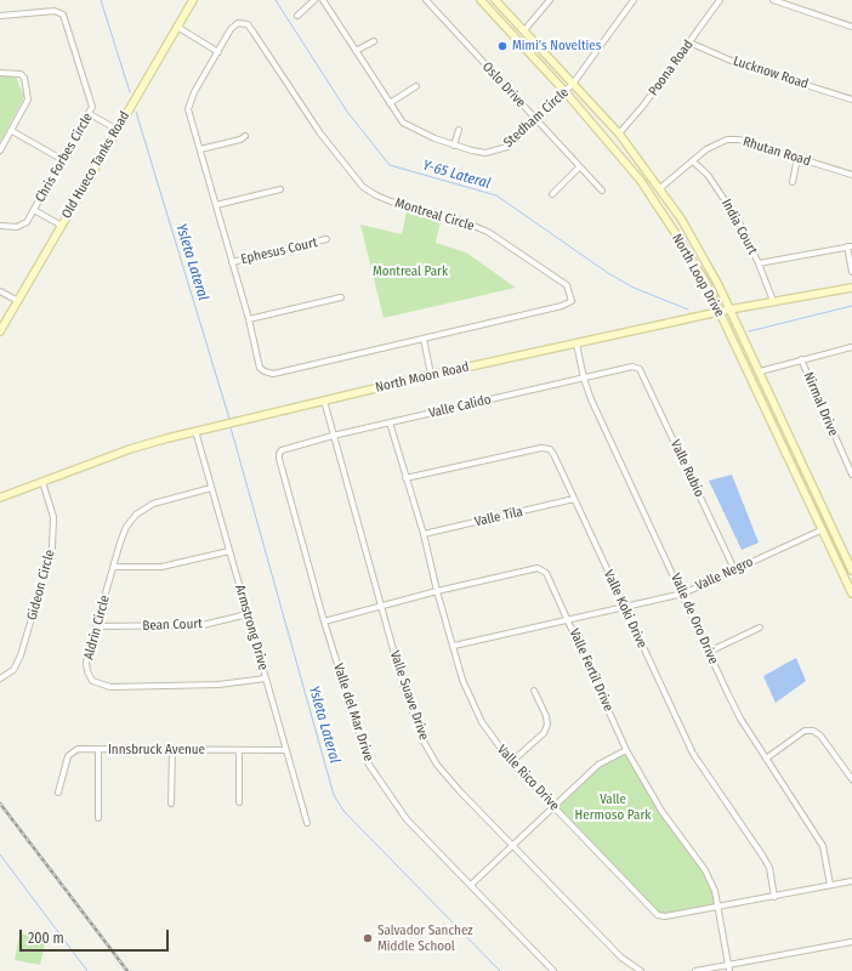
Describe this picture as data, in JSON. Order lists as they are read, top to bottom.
{
  "streets": {
    "main road": ["Old Hueco Tanks Road", "North Loop Drive", "North Moon Road"],
    "street": [
      "Poona Road",
      "Lucknow Road",
      "Oslo Drive",
      "Stedham Circle",
      "Rhutan Road",
      "Chris Forbes Circle",
      "Montreal Circle",
      "India Court",
      "Ephesus Court",
      "Nirmal Drive",
      "Valle Calido",
      "Valle Rubio",
      "Valle Tila",
      "Valle Negro",
      "Gideon Circle",
      "Valle Koki Drive",
      "Valle de Oro Drive",
      "Bean Court",
      "Aldrin Circle",
      "Armstrong Drive",
      "Valle Fertil Drive",
      "Valle Suave Drive",
      "Valle del Mar Drive",
      "Innsbruck Avenue",
      "Valle Rico Drive"
    ]
  },
  "crossings": [
    ["Poona Road", "Lucknow Road"],
    ["Poona Road", "North Loop Drive"],
    ["Oslo Drive", "Stedham Circle"],
    ["Stedham Circle", "North Loop Drive"],
    ["Rhutan Road", "India Court"],
    ["Rhutan Road", "North Loop Drive"],
    ["Montreal Circle", "Ephesus Court"],
    ["India Court", "North Moon Road"],
    ["North Loop Drive", "North Moon Road"],
    ["North Loop Drive", "Valle Negro"],
    ["North Moon Road", "Gideon Circle"],
    ["North Moon Road", "Valle de Oro Drive"],
    ["North Moon Road", "Armstrong Drive"],
    ["North Moon Road", "Valle Suave Drive"],
    ["Valle Calido", "Valle Rubio"],
    ["Valle Calido", "Valle de Oro Drive"],
    ["Valle Calido", "Valle Suave Drive"],
    ["Valle Calido", "Valle del Mar Drive"],
    ["Valle Calido", "Valle Rico Drive"],
    ["Valle Rubio", "Valle Negro"],
    ["Valle Tila", "Valle Koki Drive"],
    ["Valle Tila", "Valle Rico Drive"],
    ["Valle Negro", "Valle Koki Drive"],
    ["Valle Negro", "Valle de Oro Drive"],
    ["Valle Negro", "Valle Fertil Drive"],
    ["Valle Negro", "Valle Rico Drive"],
    ["Valle Koki Drive", "Valle Rico Drive"],
    ["Valle de Oro Drive", "Valle Rico Drive"],
    ["Bean Court", "Aldrin Circle"],
    ["Bean Court", "Armstrong Drive"],
    ["Aldrin Circle", "Armstrong Drive"],
    ["Armstrong Drive", "Innsbruck Avenue"],
    ["Valle Fertil Drive", "Valle Suave Drive"],
    ["Valle Fertil Drive", "Valle del Mar Drive"],
    ["Valle Fertil Drive", "Valle Rico Drive"]
  ],
  "water": ["Y-65 Lateral", "Ysleta Lateral"],
  "parks": ["Montreal Park", "Valle Hermoso Park"],
  "places": ["Mimi’s Novelties", "Salvador Sanchez Middle School"],
  "scale_bar": "200 m"
}
